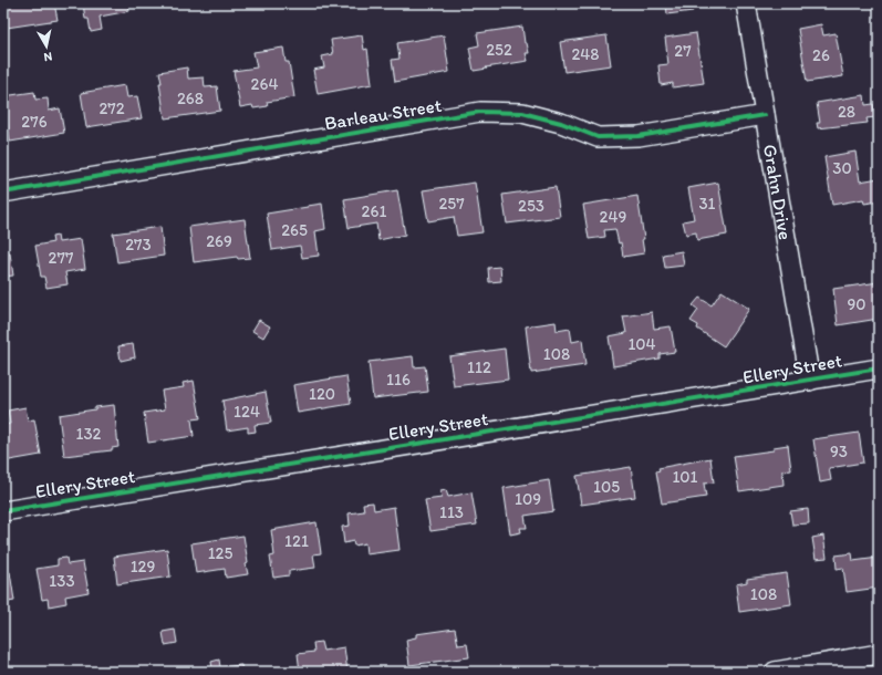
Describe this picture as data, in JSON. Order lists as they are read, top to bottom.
{
  "streets": {
    "street": ["Barleau Street", "Grahn Drive", "Ellery Street"]
  },
  "crossings": [
    ["Barleau Street", "Grahn Drive"],
    ["Grahn Drive", "Ellery Street"]
  ],
  "house_numbers": [
    "252",
    "27",
    "248",
    "26",
    "264",
    "268",
    "272",
    "28",
    "276",
    "30",
    "257",
    "31",
    "253",
    "261",
    "249",
    "265",
    "269",
    "273",
    "277",
    "90",
    "104",
    "108",
    "112",
    "116",
    "120",
    "124",
    "132",
    "93",
    "101",
    "105",
    "109",
    "113",
    "121",
    "125",
    "129",
    "133",
    "108"
  ],
  "north": "bottom"
}
